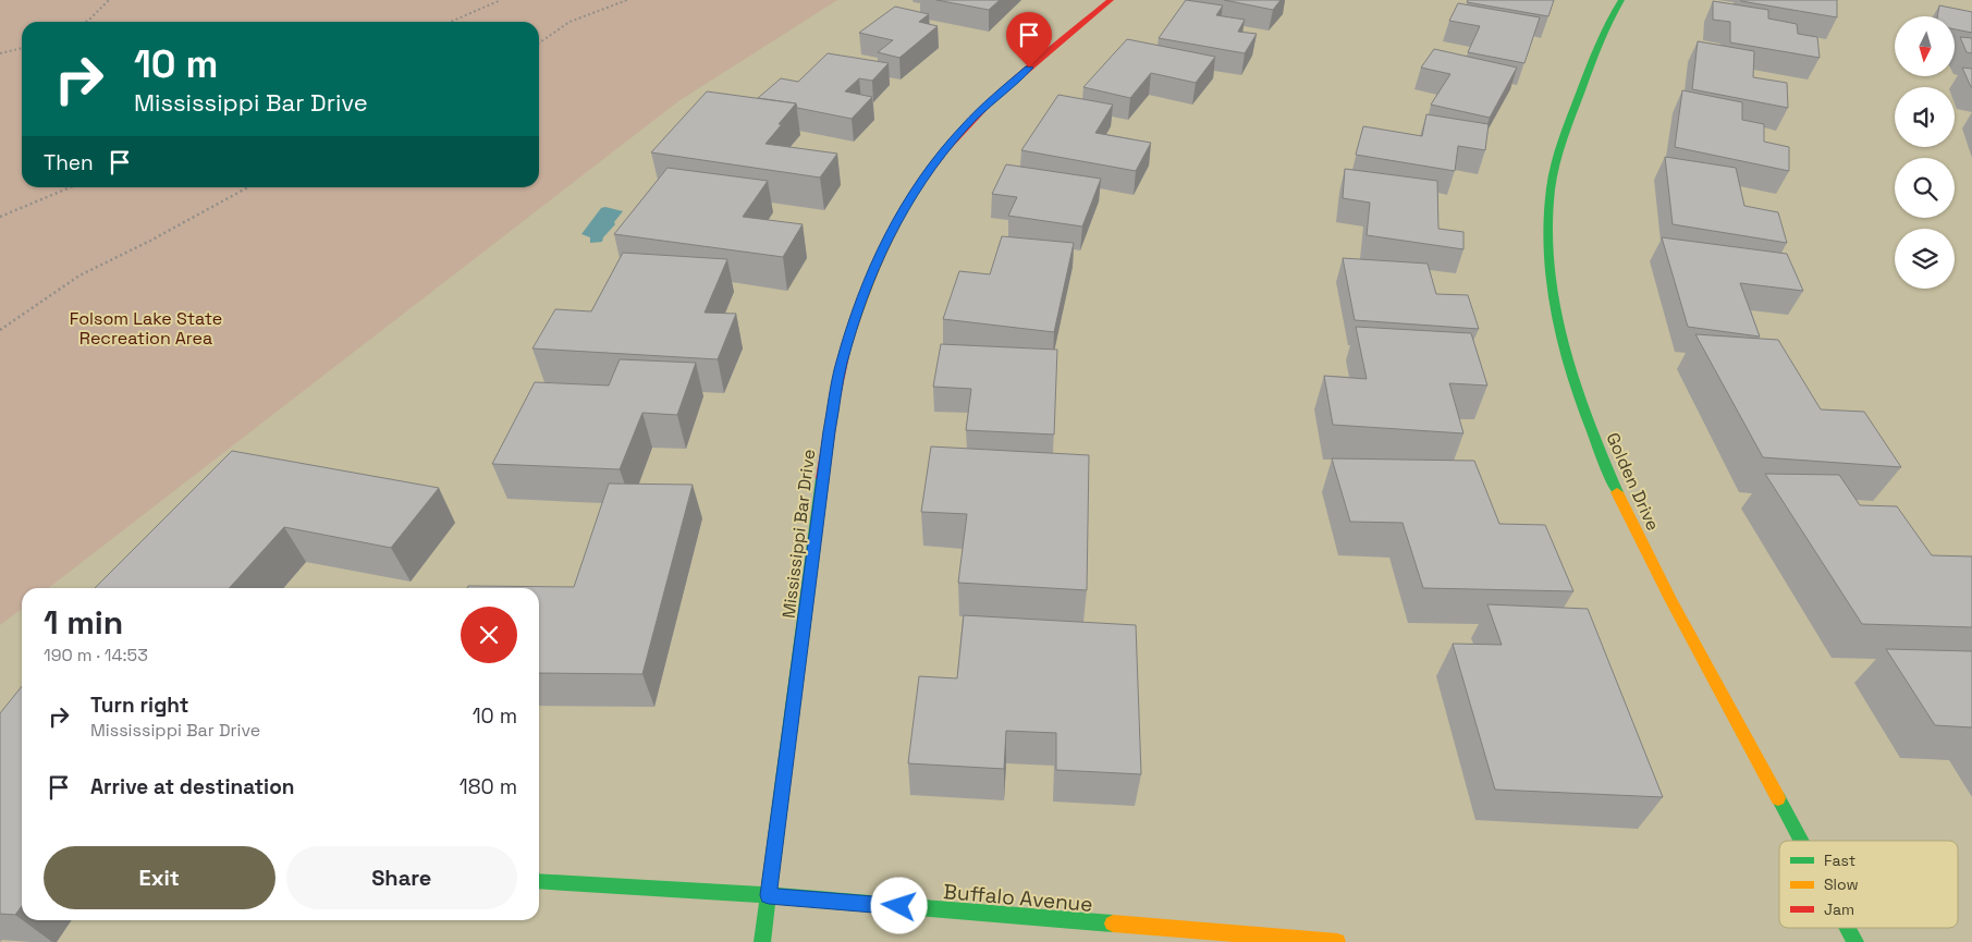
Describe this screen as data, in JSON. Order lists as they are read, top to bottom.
{
  "streets": {
    "street": ["Golden Drive", "Mississippi Bar Drive", "Buffalo Avenue"]
  },
  "crossings": [
    ["Mississippi Bar Drive", "Buffalo Avenue"]
  ],
  "parks": ["Folsom Lake State Recreation Area"],
  "legend": ["Fast", "Slow", "Jam"],
  "north": "bottom",
  "page": {
    "turn": ["10 m", "Mississippi Bar Drive"],
    "then": "Then",
    "heading": ["1 min", "190 m · 14:53"],
    "list": [
      {
        "name": "Turn right",
        "note": "Mississippi Bar Drive",
        "value": "10 m"
      },
      {
        "name": "Arrive at destination",
        "value": "180 m"
      }
    ],
    "buttons": ["Exit", "Share"]
  }
}
